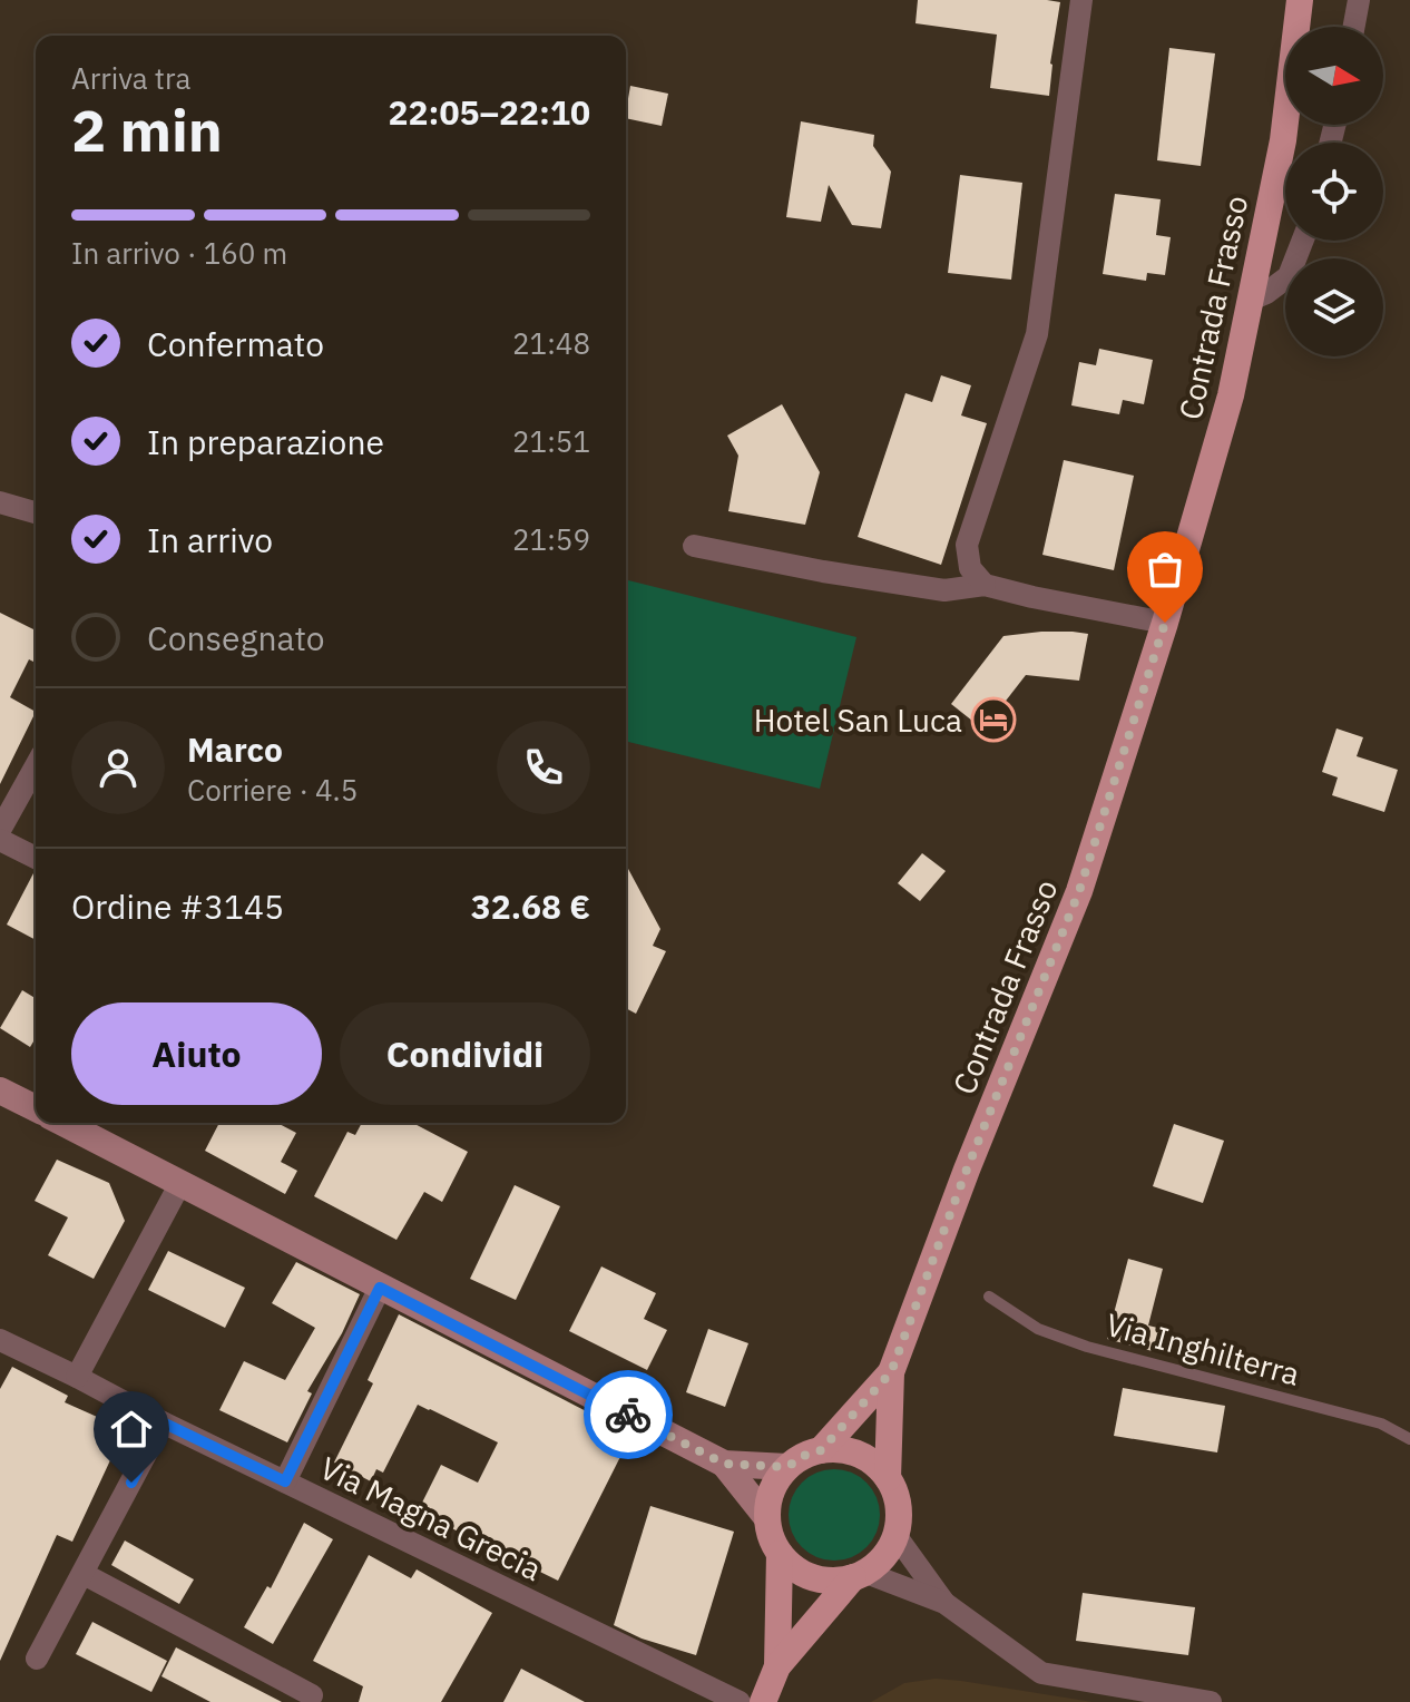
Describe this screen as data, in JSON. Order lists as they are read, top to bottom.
{
  "streets": {
    "main road": ["Contrada Frasso"],
    "street": ["Via Magna Grecia"],
    "lane": ["Via Inghilterra"]
  },
  "places": {
    "hotel": ["Hotel San Luca"]
  },
  "north": "right",
  "page": {
    "heading": ["2 min", "Arriva tra", "22:05–22:10"],
    "panel": [
      "Marco",
      "Corriere · 4.5",
      "Ordine #3145",
      "32.68 €"
    ],
    "bar": "In arrivo · 160 m",
    "list": [
      ["Confermato", "21:48"],
      ["In preparazione", "21:51"],
      ["In arrivo", "21:59"],
      "Consegnato"
    ],
    "buttons": ["Aiuto", "Condividi"]
  }
}
